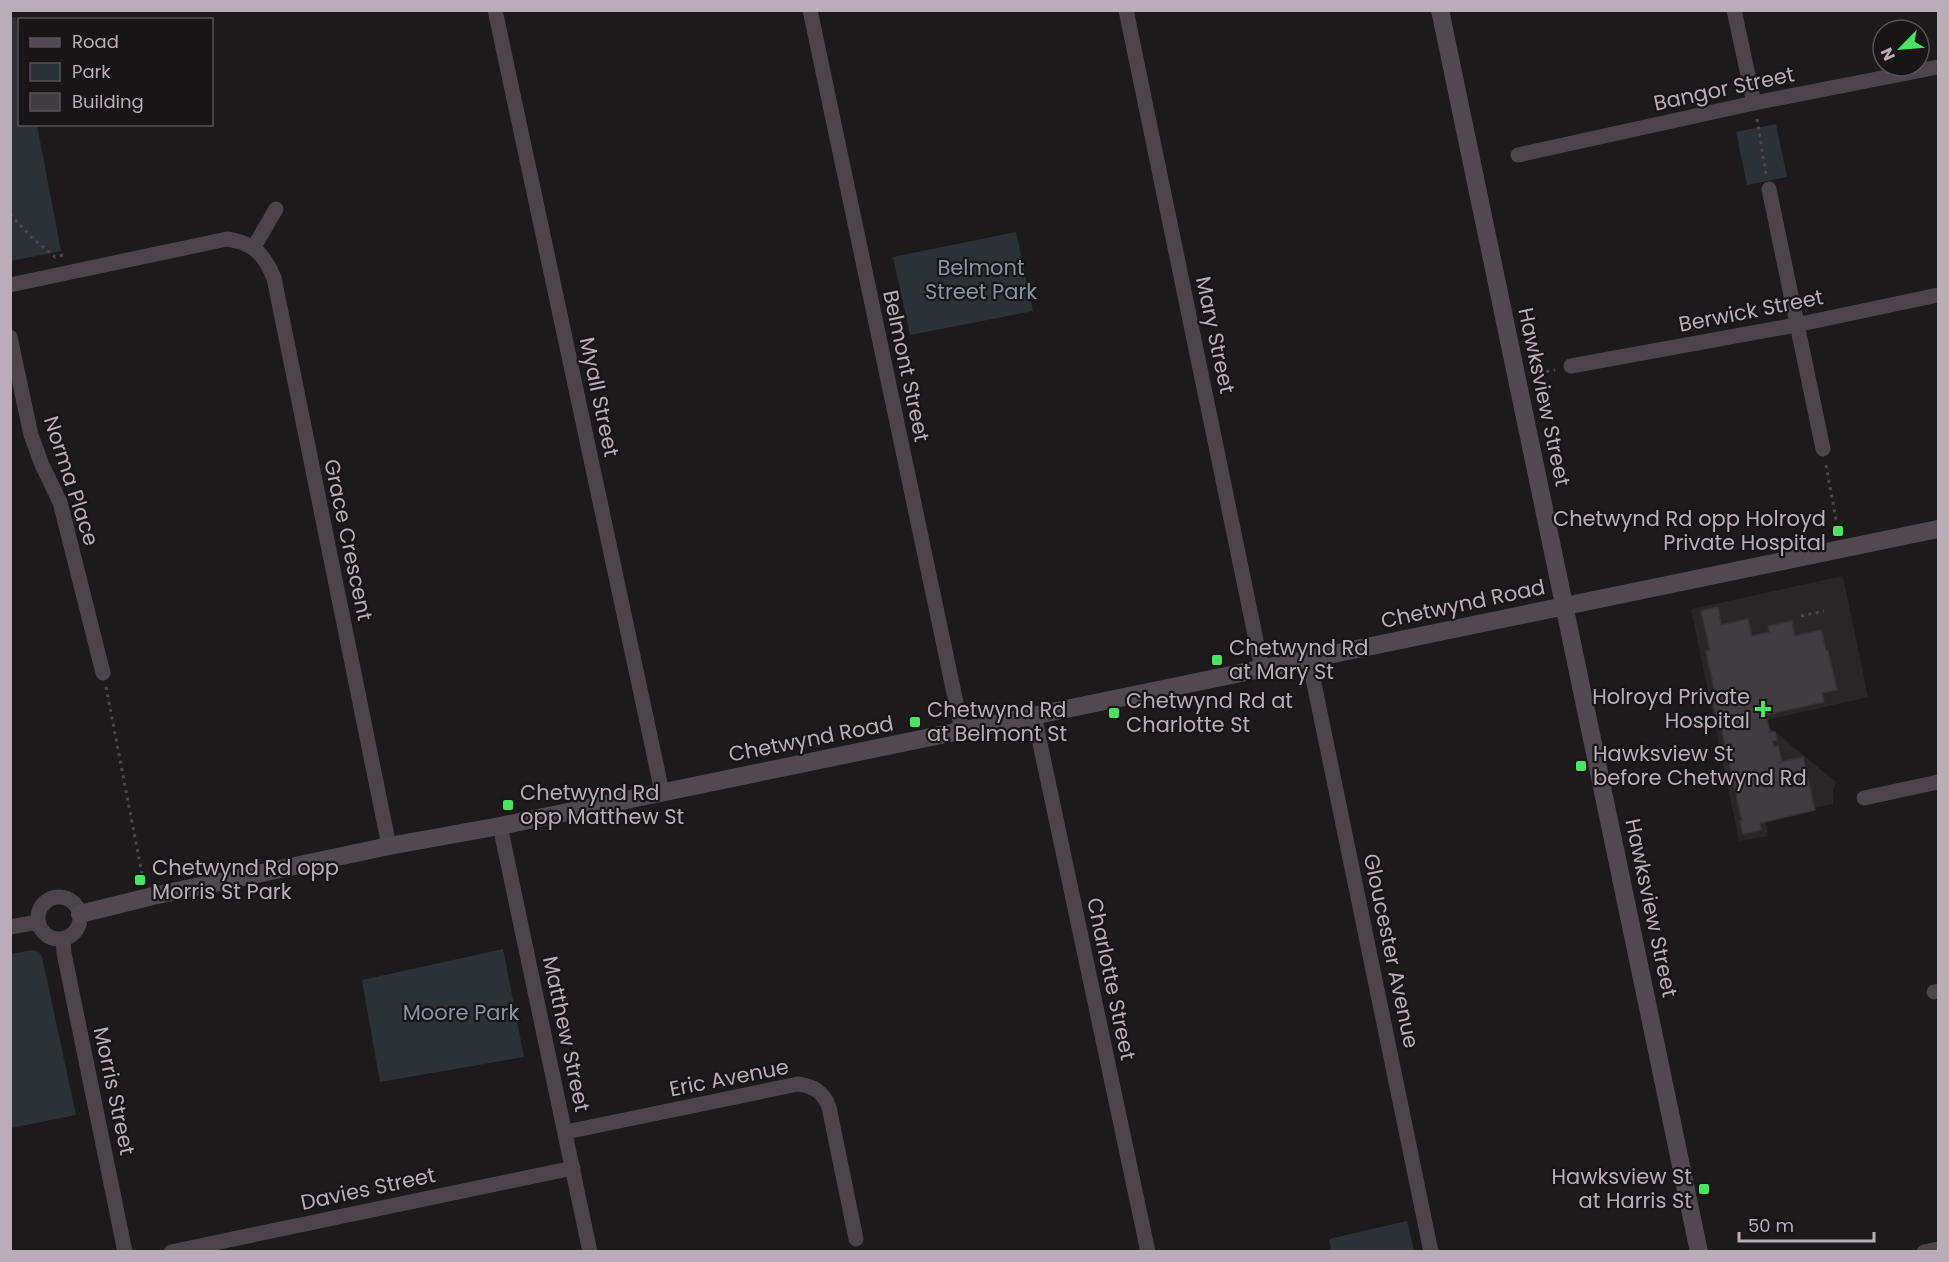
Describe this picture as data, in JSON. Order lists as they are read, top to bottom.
{
  "streets": {
    "street": [
      "Bangor Street",
      "Berwick Street",
      "Mary Street",
      "Belmont Street",
      "Myall Street",
      "Hawksview Street",
      "Norma Place",
      "Grace Crescent",
      "Chetwynd Road",
      "Gloucester Avenue",
      "Charlotte Street",
      "Matthew Street",
      "Eric Avenue",
      "Morris Street",
      "Davies Street"
    ]
  },
  "crossings": [
    ["Mary Street", "Chetwynd Road"],
    ["Belmont Street", "Chetwynd Road"],
    ["Myall Street", "Chetwynd Road"],
    ["Hawksview Street", "Chetwynd Road"],
    ["Grace Crescent", "Chetwynd Road"],
    ["Chetwynd Road", "Gloucester Avenue"],
    ["Chetwynd Road", "Charlotte Street"],
    ["Chetwynd Road", "Matthew Street"],
    ["Chetwynd Road", "Morris Street"],
    ["Matthew Street", "Eric Avenue"],
    ["Matthew Street", "Davies Street"]
  ],
  "parks": ["Belmont Street Park", "Moore Park"],
  "places": {
    "transit": [
      "Chetwynd Rd opp Holroyd Private Hospital",
      "Chetwynd Rd at Mary St",
      "Chetwynd Rd at Charlotte St",
      "Chetwynd Rd at Belmont St",
      "Hawksview St before Chetwynd Rd",
      "Chetwynd Rd opp Matthew St",
      "Chetwynd Rd opp Morris St Park",
      "Hawksview St at Harris St"
    ],
    "health": ["Holroyd Private Hospital"]
  },
  "legend": ["Road", "Park", "Building"],
  "scale_bar": "50 m",
  "north": "bottom left"
}
